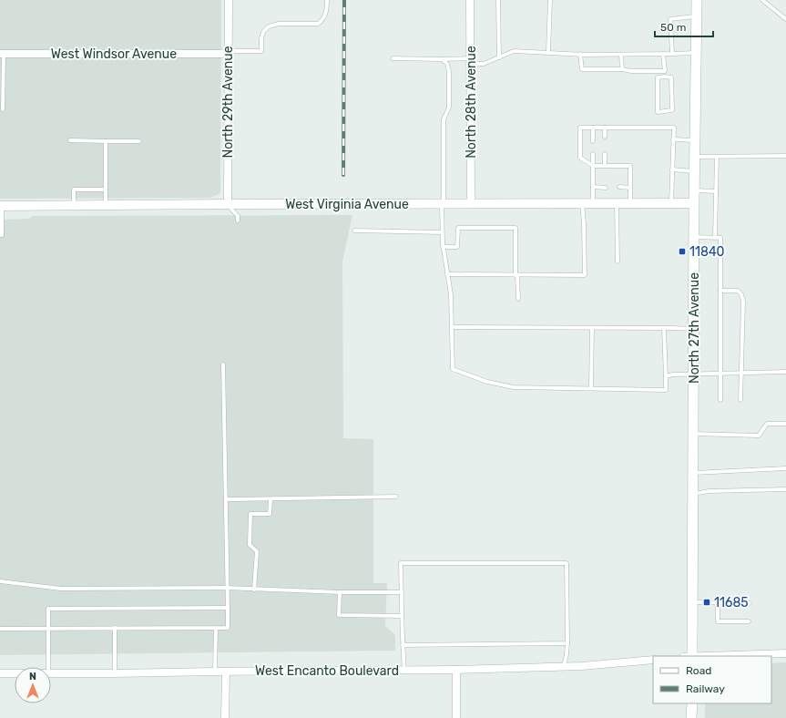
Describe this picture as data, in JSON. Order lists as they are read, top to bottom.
{
  "streets": {
    "main road": ["North 27th Avenue"],
    "street": [
      "West Windsor Avenue",
      "North 29th Avenue",
      "North 28th Avenue",
      "West Virginia Avenue",
      "West Encanto Boulevard"
    ]
  },
  "crossings": [
    ["West Windsor Avenue", "North 29th Avenue"],
    ["North 29th Avenue", "West Virginia Avenue"],
    ["North 28th Avenue", "West Virginia Avenue"],
    ["West Virginia Avenue", "North 27th Avenue"]
  ],
  "places": {
    "transit": ["11840", "11685"]
  },
  "legend": ["Road", "Railway"],
  "scale_bar": "50 m",
  "north": "top"
}
